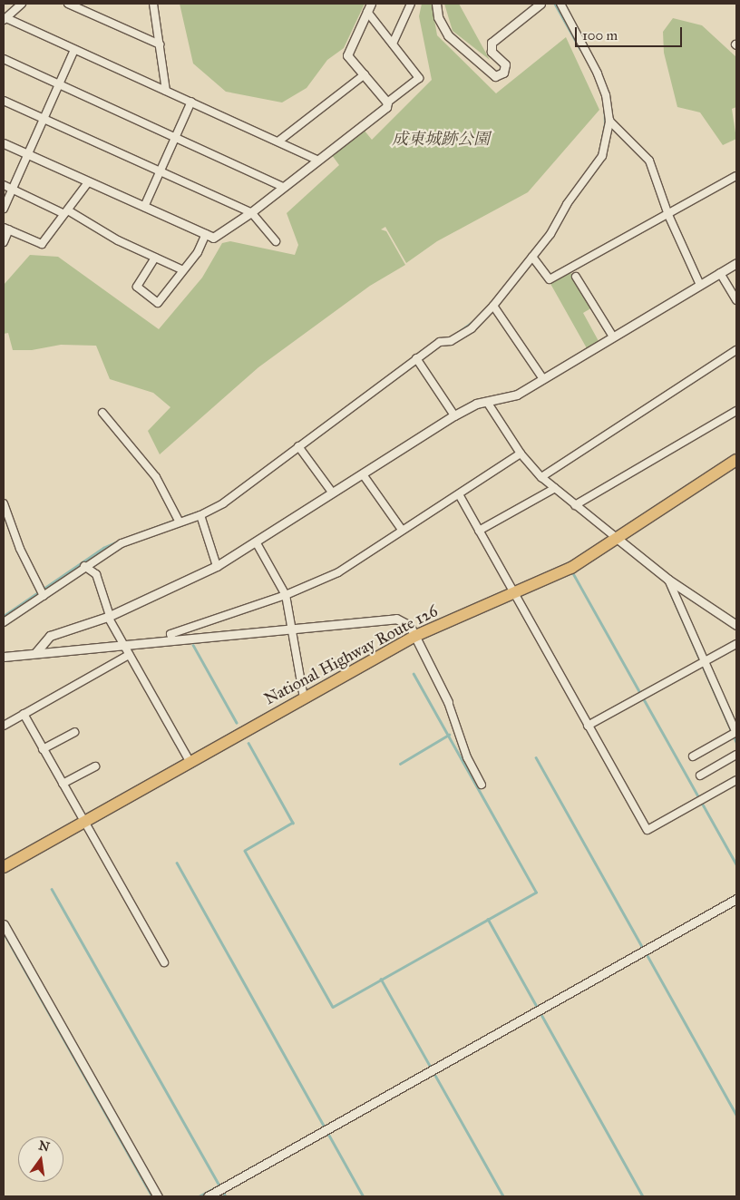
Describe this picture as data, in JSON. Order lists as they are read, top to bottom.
{
  "streets": {
    "highway": ["National Highway Route 126"]
  },
  "parks": ["成東城跡公園"],
  "scale_bar": "100 m",
  "north": "top"
}
